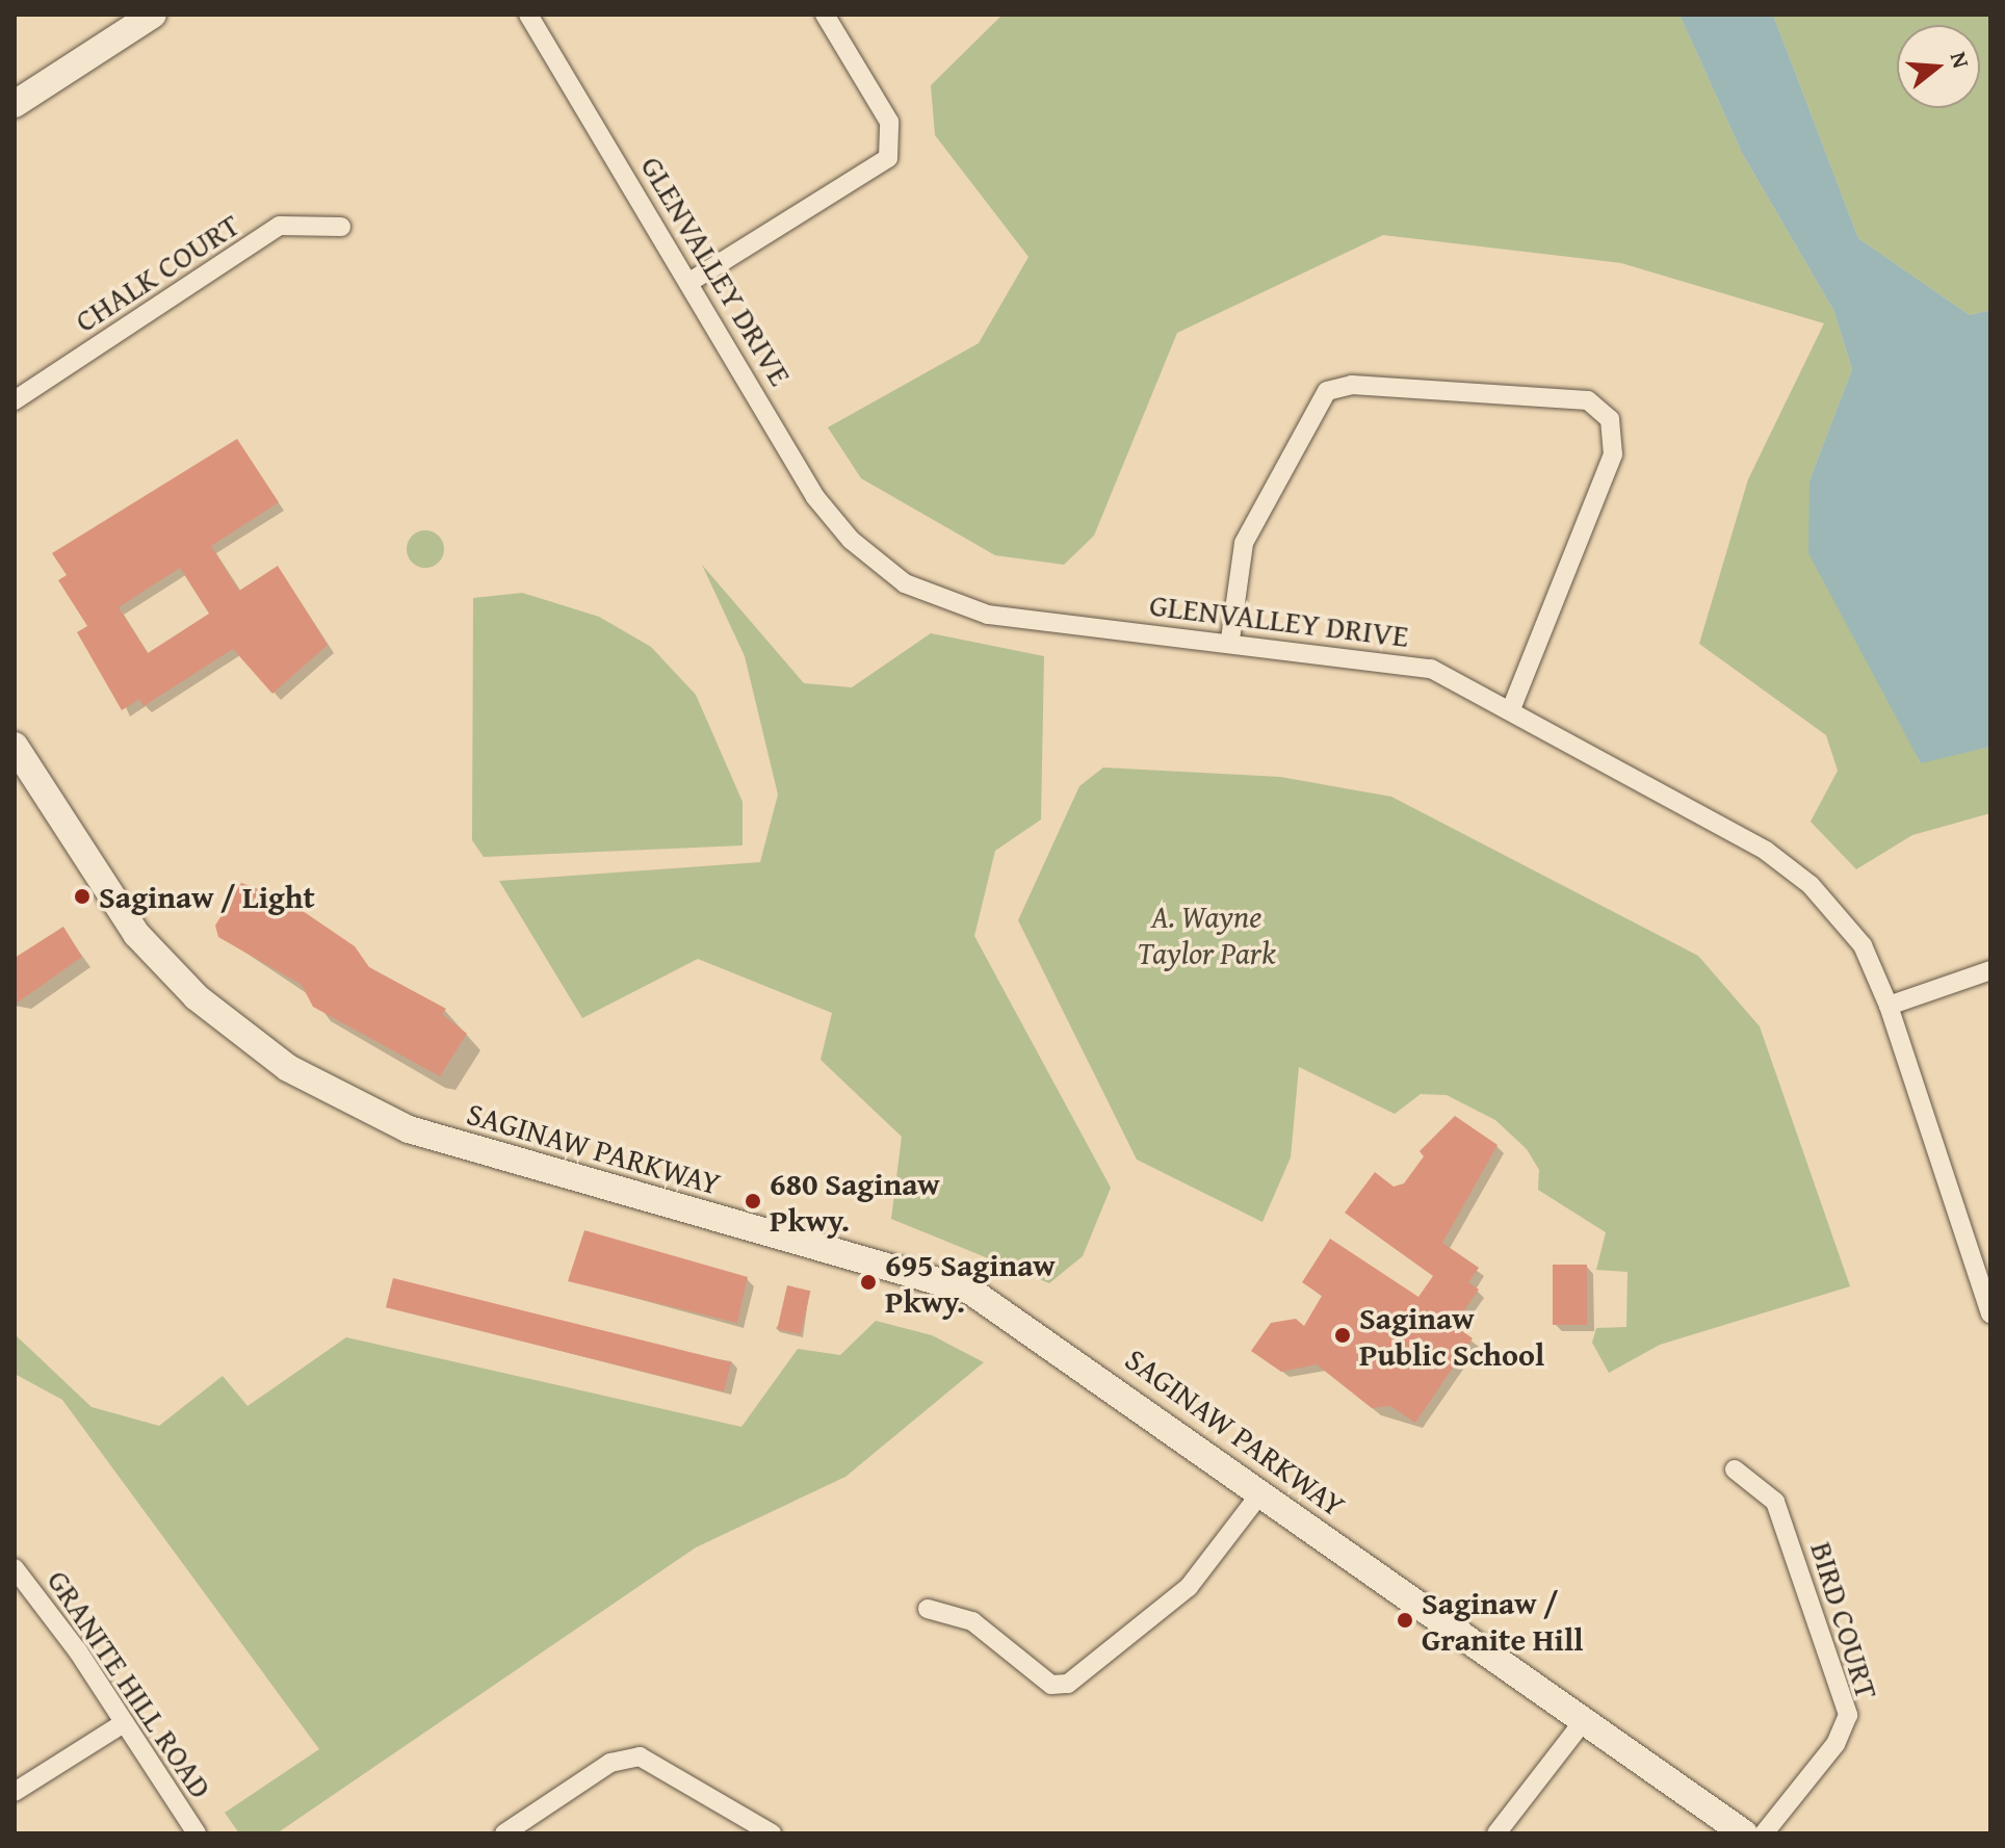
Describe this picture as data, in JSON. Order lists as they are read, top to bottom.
{
  "streets": {
    "street": [
      "GLENVALLEY DRIVE",
      "CHALK COURT",
      "SAGINAW PARKWAY",
      "BIRD COURT",
      "GRANITE HILL ROAD"
    ]
  },
  "parks": ["A. Wayne Taylor Park"],
  "places": [
    "Saginaw / Light",
    "680 Saginaw Pkwy.",
    "695 Saginaw Pkwy.",
    "Saginaw Public School",
    "Saginaw / Granite Hill"
  ],
  "north": "right"
}
